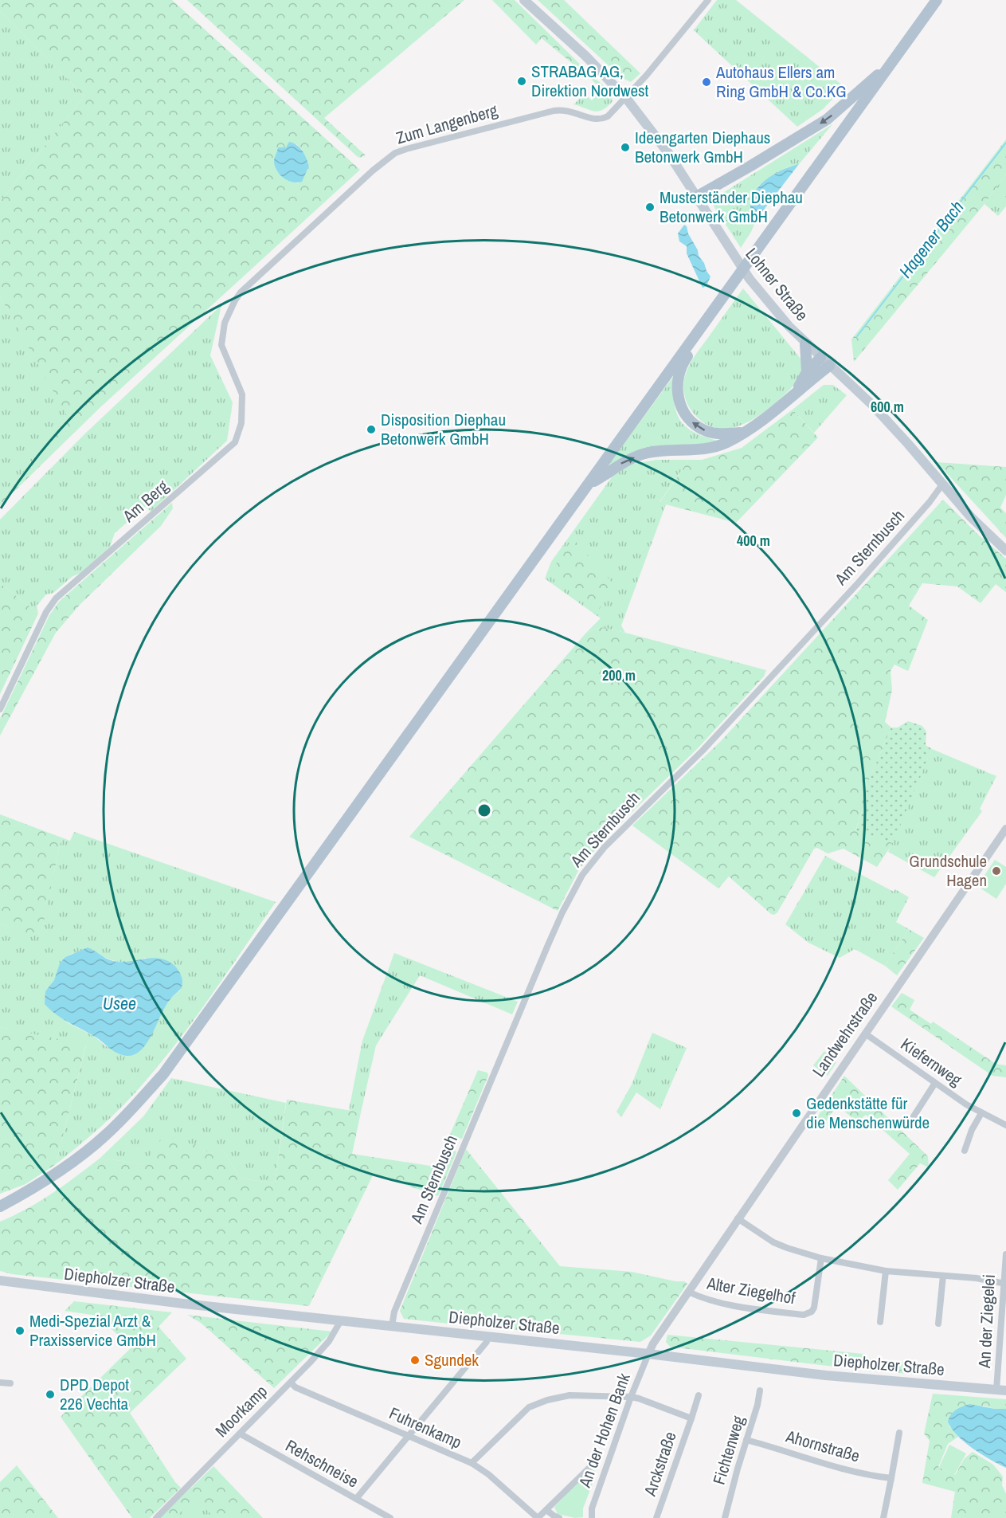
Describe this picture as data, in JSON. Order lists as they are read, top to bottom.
{
  "streets": {
    "main road": ["Lohner Straße", "Diepholzer Straße"],
    "street": [
      "Zum Langenberg",
      "Am Berg",
      "Am Sternbusch",
      "Landwehrstraße",
      "Kiefernweg",
      "Alter Ziegelhof",
      "An der Ziegelei",
      "Moorkamp",
      "Fuhrenkamp",
      "An der Hohen Bank",
      "Ahornstraße",
      "Fichtenweg",
      "Rehschneise",
      "Arckstraße"
    ]
  },
  "crossings": [
    ["Zum Langenberg", "Lohner Straße"],
    ["Zum Langenberg", "Am Berg"],
    ["Lohner Straße", "Am Sternbusch"],
    ["Am Sternbusch", "Diepholzer Straße"],
    ["Landwehrstraße", "Kiefernweg"],
    ["Landwehrstraße", "Diepholzer Straße"],
    ["Landwehrstraße", "Alter Ziegelhof"],
    ["Landwehrstraße", "An der Hohen Bank"],
    ["Diepholzer Straße", "An der Ziegelei"],
    ["Diepholzer Straße", "Moorkamp"],
    ["Diepholzer Straße", "An der Hohen Bank"],
    ["Moorkamp", "Fuhrenkamp"],
    ["Moorkamp", "Rehschneise"],
    ["Fuhrenkamp", "An der Hohen Bank"],
    ["Fuhrenkamp", "Arckstraße"],
    ["An der Hohen Bank", "Arckstraße"],
    ["Ahornstraße", "Fichtenweg"]
  ],
  "water": ["Hagener Bach", "Usee"],
  "places": [
    "STRABAG AG, Direktion Nordwest",
    "Autohaus Ellers am Ring GmbH & Co.KG",
    "Ideengarten Diephaus Betonwerk GmbH",
    "Musterständer Diephau Betonwerk GmbH",
    "Disposition Diephau Betonwerk GmbH",
    "Grundschule Hagen",
    "Gedenkstätte für die Menschenwürde",
    "Medi-Spezial Arzt & Praxisservice GmbH",
    "Sgundek",
    "DPD Depot 226 Vechta"
  ],
  "rings": ["600 m", "400 m", "200 m"]
}
